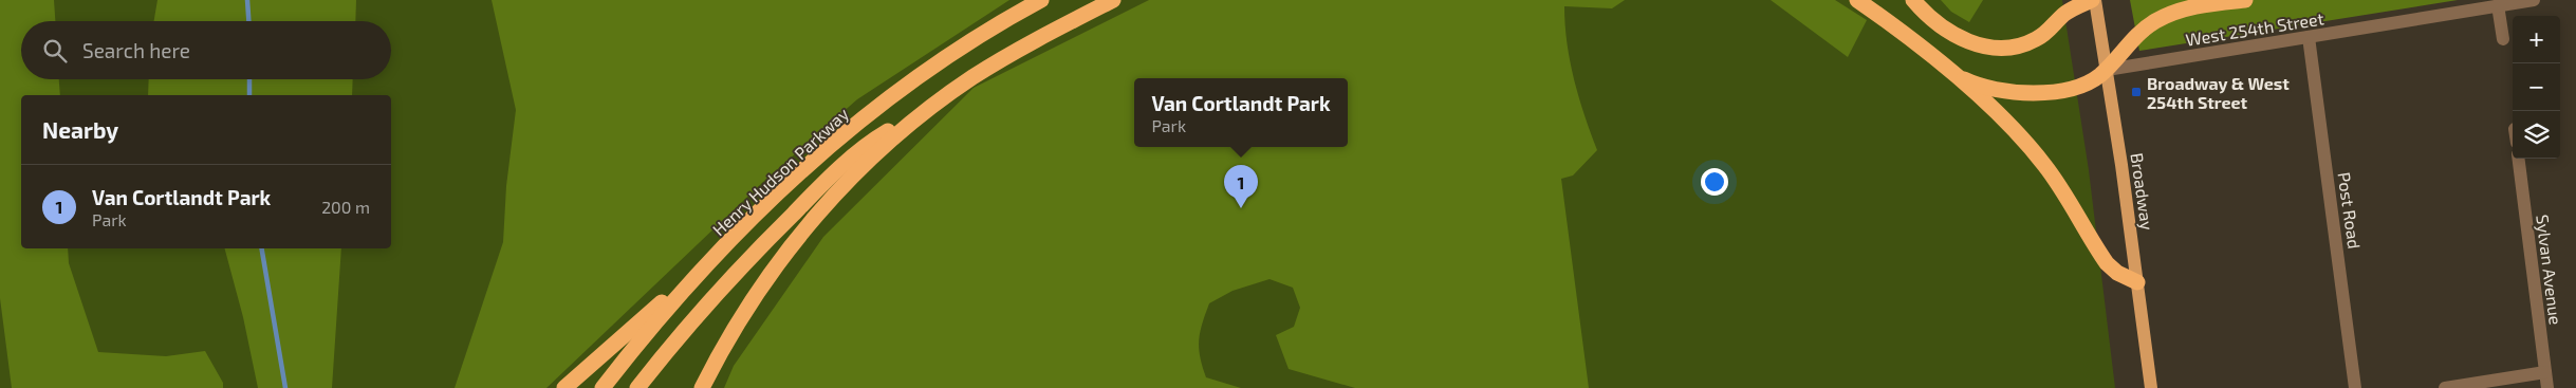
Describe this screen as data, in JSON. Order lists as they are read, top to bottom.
{
  "streets": {
    "highway": ["Henry Hudson Parkway"],
    "main road": ["Broadway"],
    "street": ["West 254th Street", "Post Road", "Sylvan Avenue"]
  },
  "crossings": [
    ["West 254th Street", "Broadway"],
    ["West 254th Street", "Post Road"]
  ],
  "places": {
    "transit": ["Broadway & West 254th Street"]
  },
  "page": {
    "map_buttons": ["+", "−"],
    "search": "Search here",
    "popup": ["Van Cortlandt Park", "Park"],
    "heading": "Nearby",
    "list": [
      {
        "mark": "1",
        "name": "Van Cortlandt Park",
        "note": "Park",
        "value": "200 m"
      }
    ],
    "pins": "1"
  }
}
